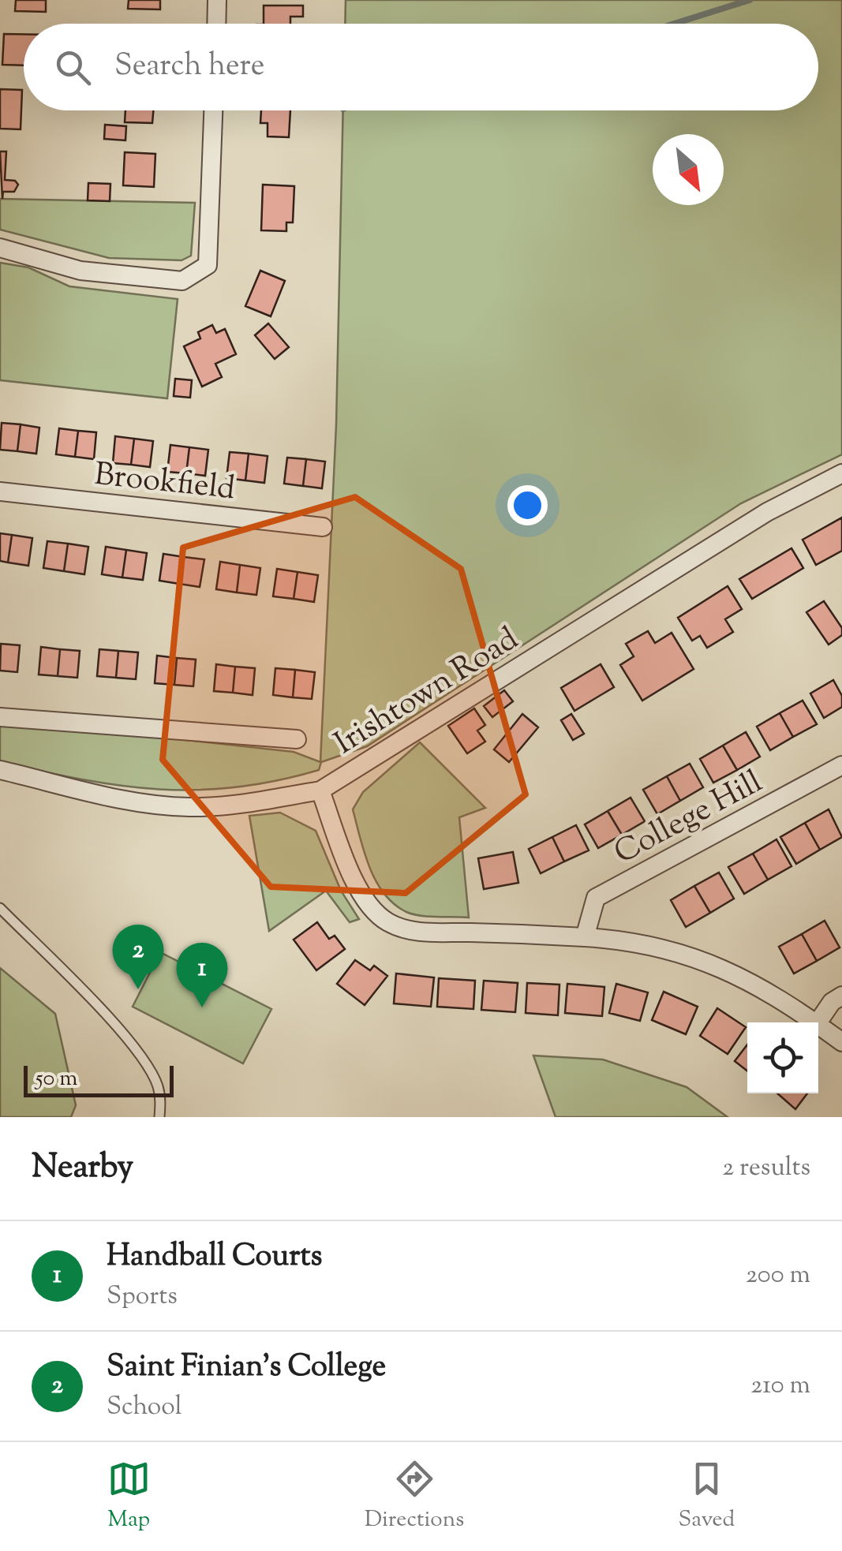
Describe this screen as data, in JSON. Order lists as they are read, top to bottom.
{
  "streets": {
    "street": ["Brookfield", "Irishtown Road", "College Hill"]
  },
  "scale_bar": "50 m",
  "north": "bottom right",
  "page": {
    "search": "Search here",
    "pins": ["2", "1"],
    "scale": "50 m",
    "heading": ["Nearby", "2 results"],
    "list": [
      {
        "mark": "1",
        "name": "Handball Courts",
        "note": "Sports",
        "value": "200 m"
      },
      {
        "mark": "2",
        "name": "Saint Finian's College",
        "note": "School",
        "value": "210 m"
      }
    ],
    "nav": ["Map", "Directions", "Saved"]
  }
}
